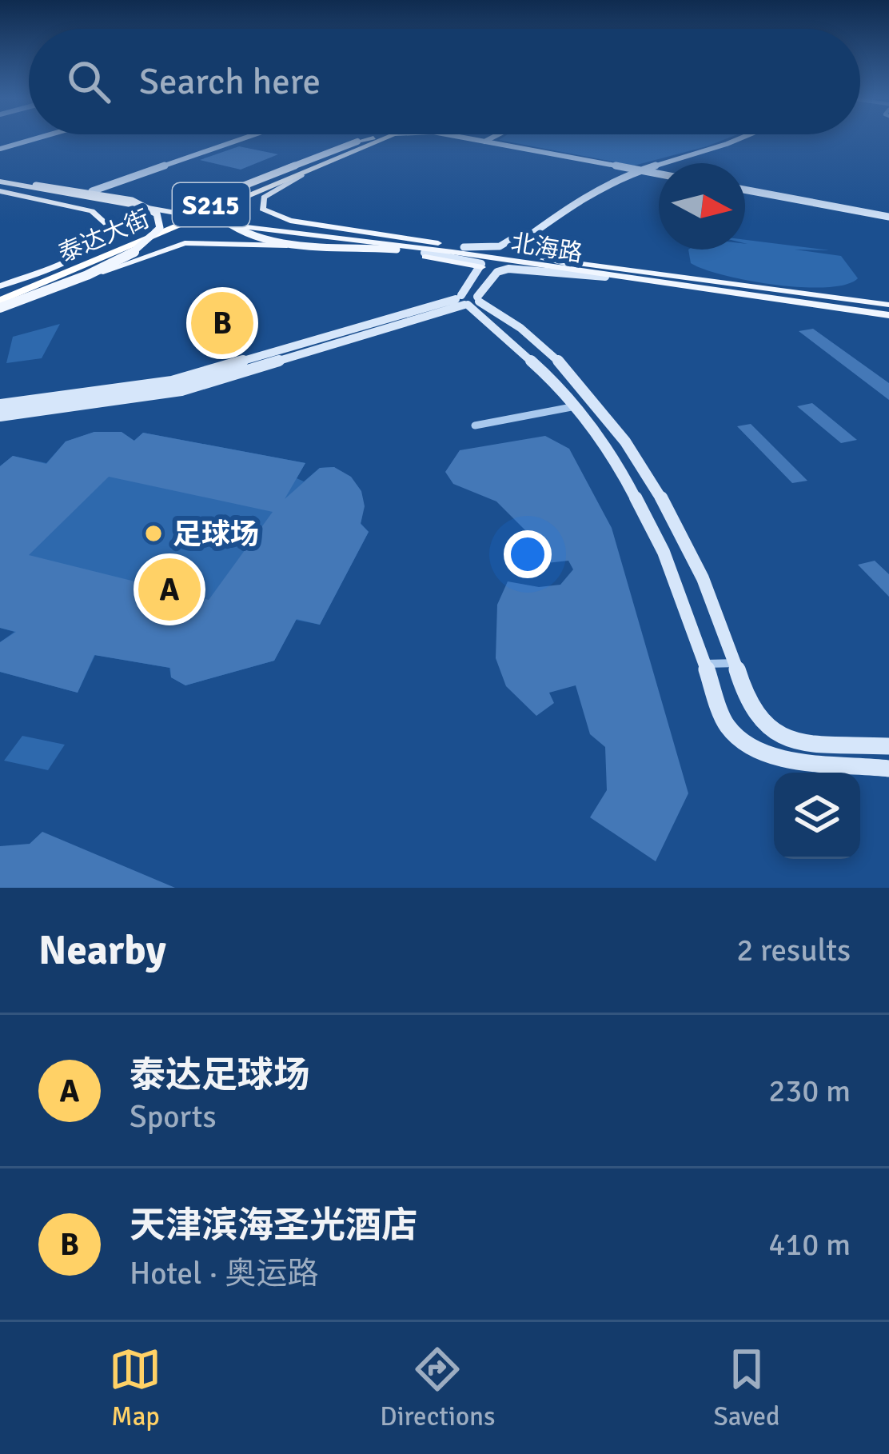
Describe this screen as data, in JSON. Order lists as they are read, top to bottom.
{
  "streets": {
    "highway": ["S215", "泰达大街"],
    "main road": ["北海路"]
  },
  "places": ["足球场"],
  "north": "right",
  "page": {
    "search": "Search here",
    "pins": ["B", "A"],
    "heading": ["Nearby", "2 results"],
    "list": [
      {
        "mark": "A",
        "name": "泰达足球场",
        "note": "Sports",
        "value": "230 m"
      },
      {
        "mark": "B",
        "name": "天津滨海圣光酒店",
        "note": "Hotel · 奥运路",
        "value": "410 m"
      }
    ],
    "nav": ["Map", "Directions", "Saved"]
  }
}
